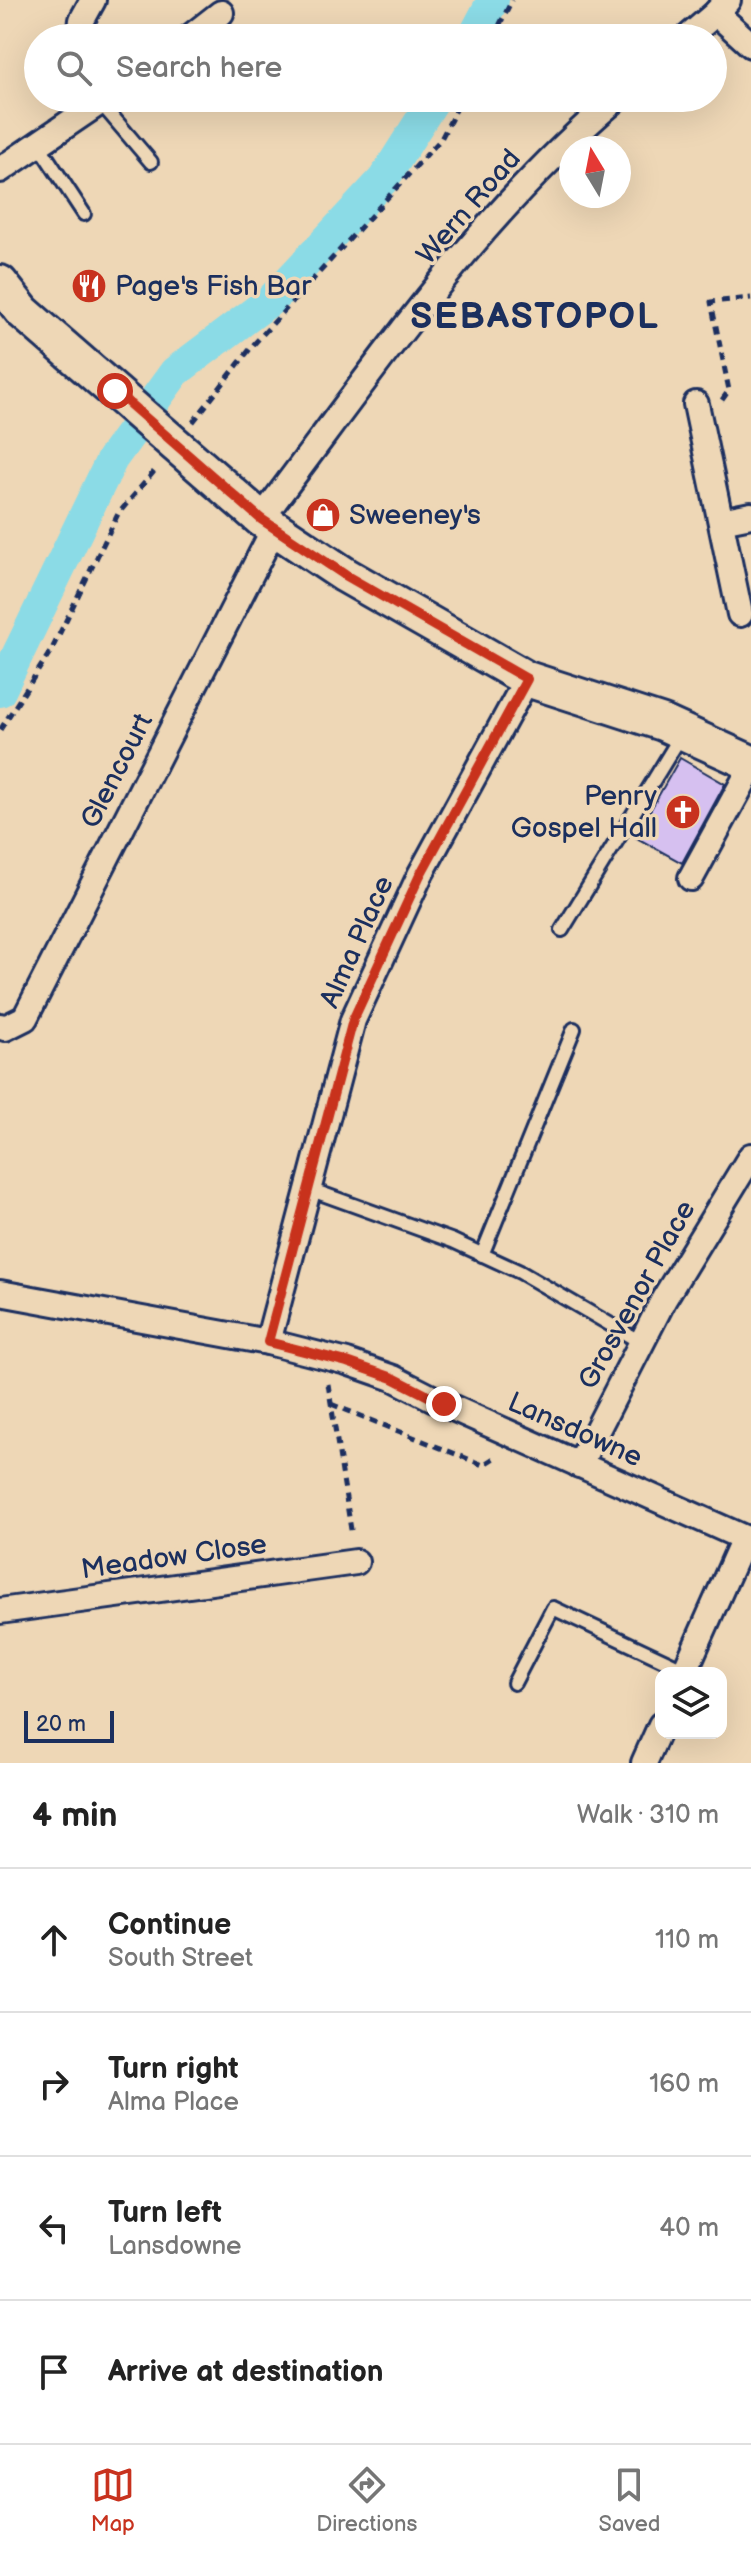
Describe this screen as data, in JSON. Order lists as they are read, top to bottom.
{
  "streets": {
    "street": [
      "Wern Road",
      "Glencourt",
      "Alma Place",
      "Grosvenor Place",
      "Lansdowne",
      "Meadow Close"
    ]
  },
  "crossings": [
    ["Wern Road", "Glencourt"],
    ["Alma Place", "Lansdowne"],
    ["Grosvenor Place", "Lansdowne"]
  ],
  "districts": ["SEBASTOPOL"],
  "places": {
    "restaurant": ["Page's Fish Bar"],
    "shop": ["Sweeney's"],
    "church": ["Penry Gospel Hall"]
  },
  "scale_bar": "20 m",
  "north": "top",
  "page": {
    "search": "Search here",
    "scale": "20 m",
    "heading": ["4 min", "Walk · 310 m"],
    "list": [
      ["Continue", "South Street", "110 m"],
      ["Turn right", "Alma Place", "160 m"],
      ["Turn left", "Lansdowne", "40 m"],
      "Arrive at destination"
    ],
    "nav": ["Map", "Directions", "Saved"]
  }
}
